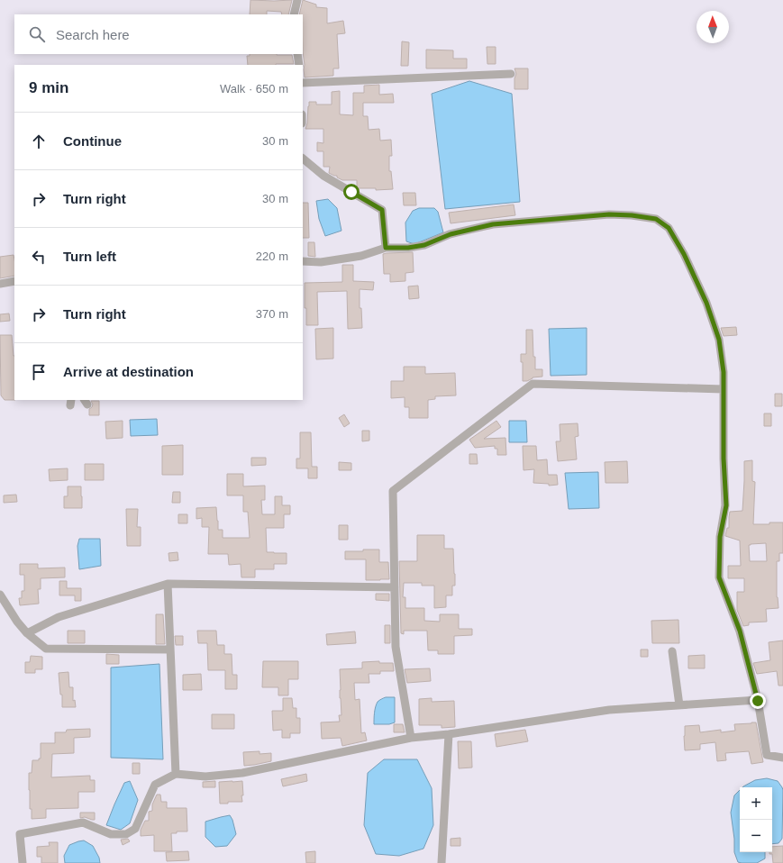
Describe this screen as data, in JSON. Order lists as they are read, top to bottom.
{
  "north": "top",
  "page": {
    "search": "Search here",
    "heading": ["9 min", "Walk · 650 m"],
    "list": [
      ["Continue", "30 m"],
      ["Turn right", "30 m"],
      ["Turn left", "220 m"],
      ["Turn right", "370 m"],
      "Arrive at destination"
    ],
    "map_buttons": ["+", "−"]
  }
}
